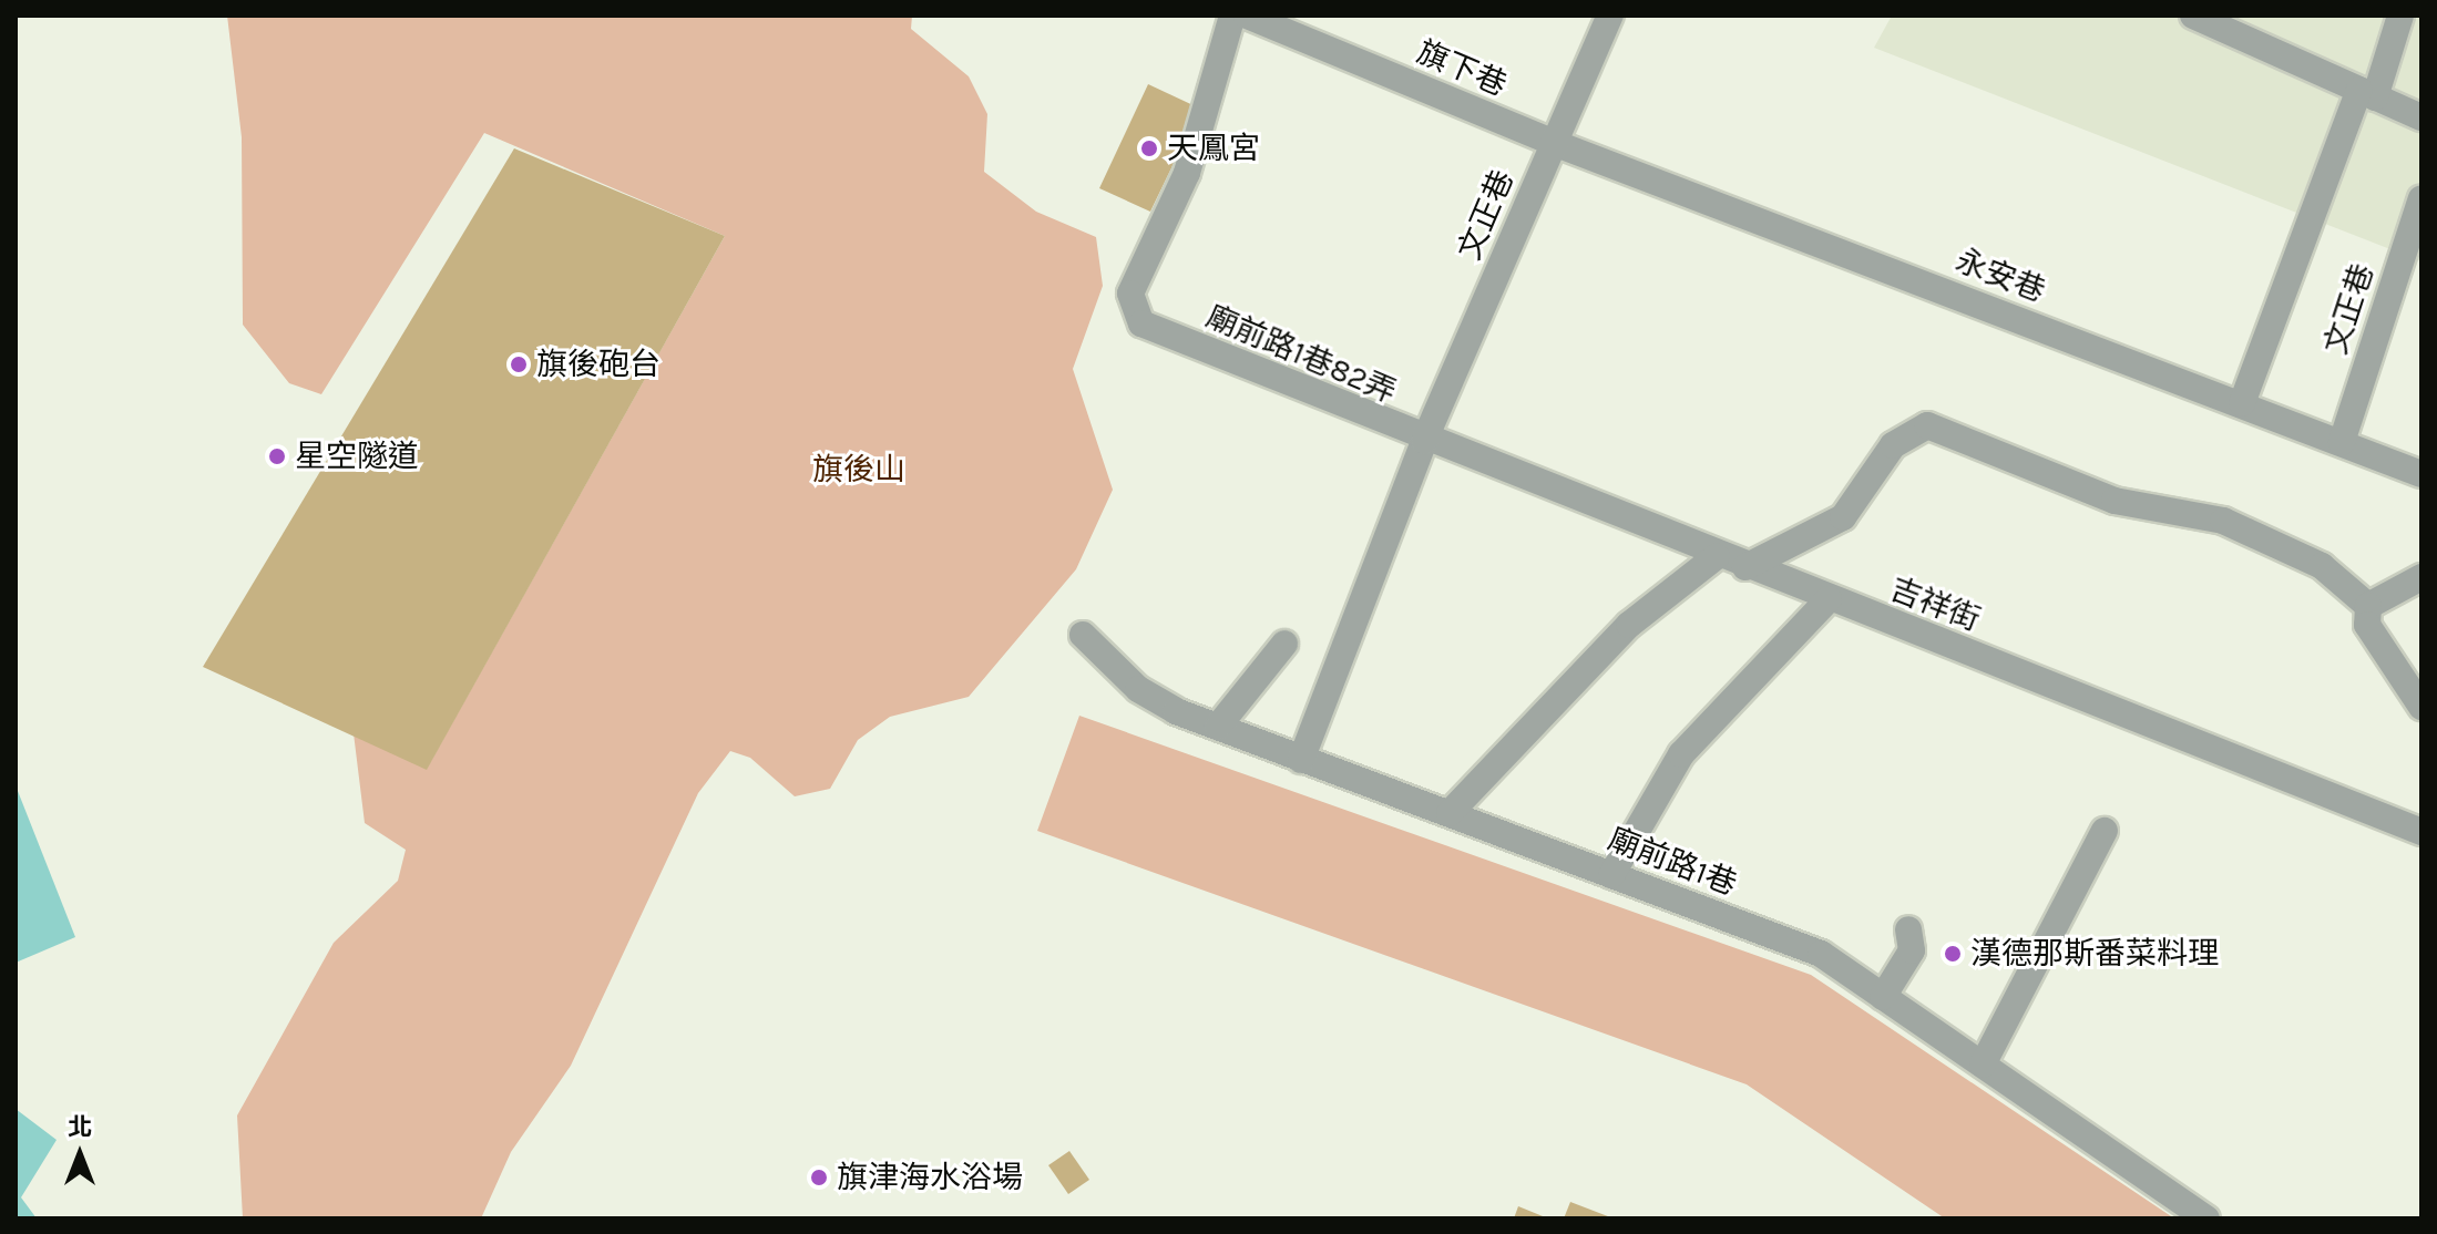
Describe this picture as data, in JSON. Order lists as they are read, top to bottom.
{
  "streets": {
    "street": [
      "旗下巷",
      "文正巷",
      "永安巷",
      "廟前路1巷82弄",
      "吉祥街",
      "廟前路1巷"
    ]
  },
  "crossings": [
    ["旗下巷", "文正巷"],
    ["旗下巷", "永安巷"],
    ["文正巷", "永安巷"],
    ["文正巷", "廟前路1巷82弄"],
    ["文正巷", "吉祥街"],
    ["廟前路1巷82弄", "吉祥街"]
  ],
  "parks": ["旗後山"],
  "places": [
    "天鳳宮",
    "旗後砲台",
    "星空隧道",
    "漢德那斯番菜料理",
    "旗津海水浴場"
  ],
  "north": "top"
}
